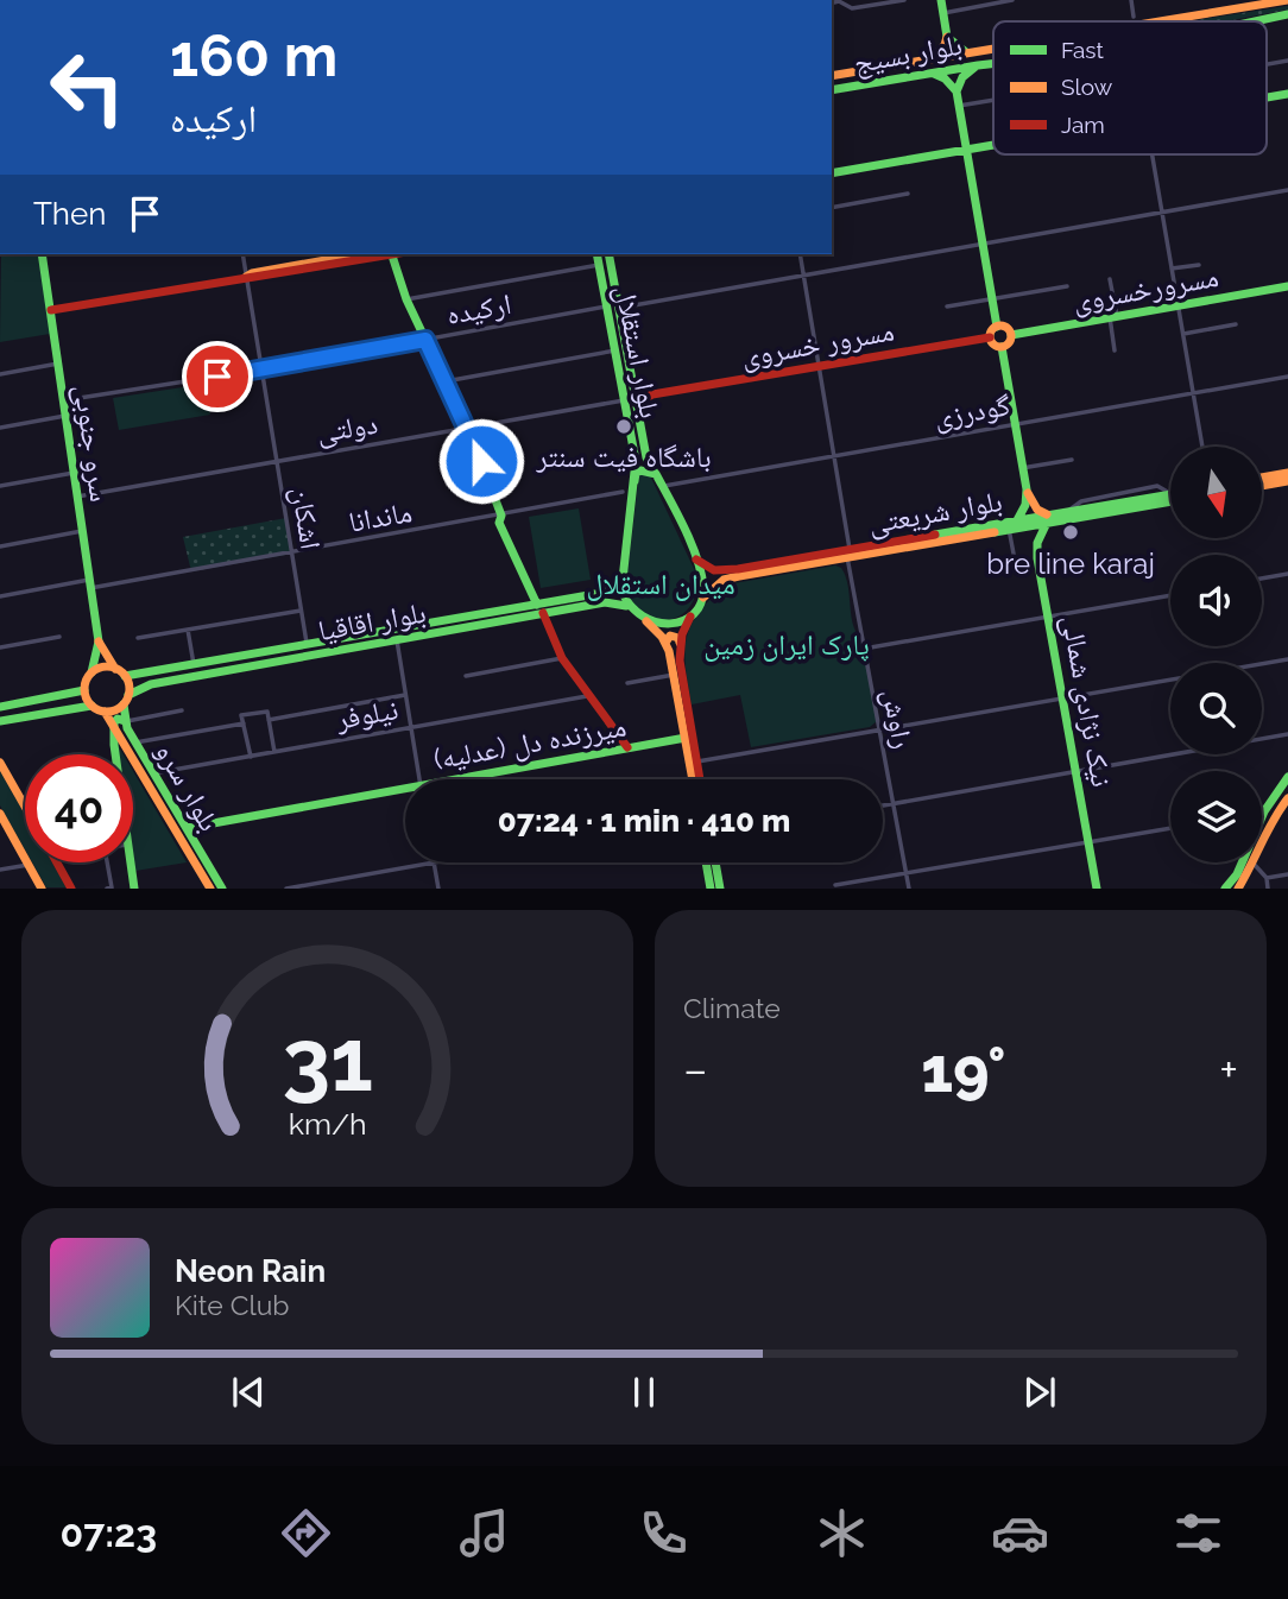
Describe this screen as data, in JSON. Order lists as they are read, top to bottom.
{
  "streets": {
    "main road": [
      "بلوار بسیج",
      "مسرورخسروی",
      "مسرور خسروی",
      "بلوار استقلال",
      "سرو جنوبی",
      "بلوار شریعتی",
      "بلوار اقاقیا",
      "نیک نژادی شمالی",
      "میرزنده دل (عدلیه)",
      "بلوار سرو"
    ],
    "street": [
      "ارکیده",
      "گودرزی",
      "دولتی",
      "ماندانا",
      "اشکان",
      "نیلوفر",
      "راوش"
    ]
  },
  "crossings": [
    ["مسرورخسروی", "مسرور خسروی"],
    ["ارکیده", "بلوار استقلال"],
    ["ارکیده", "سرو جنوبی"],
    ["ارکیده", "اشکان"],
    ["مسرور خسروی", "راوش"],
    ["بلوار استقلال", "دولتی"],
    ["گودرزی", "راوش"],
    ["دولتی", "سرو جنوبی"],
    ["دولتی", "اشکان"],
    ["سرو جنوبی", "ماندانا"],
    ["سرو جنوبی", "بلوار اقاقیا"],
    ["سرو جنوبی", "بلوار سرو"],
    ["بلوار شریعتی", "نیک نژادی شمالی"],
    ["بلوار شریعتی", "راوش"],
    ["ماندانا", "اشکان"],
    ["اشکان", "بلوار اقاقیا"],
    ["بلوار اقاقیا", "بلوار سرو"],
    ["نیلوفر", "بلوار سرو"],
    ["میرزنده دل (عدلیه)", "بلوار سرو"]
  ],
  "parks": ["میدان استقلال", "پارک ایران زمین"],
  "places": ["باشگاه فیت سنتر", "bre line karaj"],
  "legend": ["Fast", "Slow", "Jam"],
  "north": "bottom",
  "page": {
    "turn": ["160 m", "ارکیده"],
    "then": "Then",
    "limit": "40",
    "trip": "07:24 · 1 min · 410 m",
    "tile": "Climate",
    "heat": ["−", "19°", "+"],
    "song": ["Neon Rain", "Kite Club"],
    "tabs": "07:23",
    "gauge": ["31", "km/h"]
  }
}
